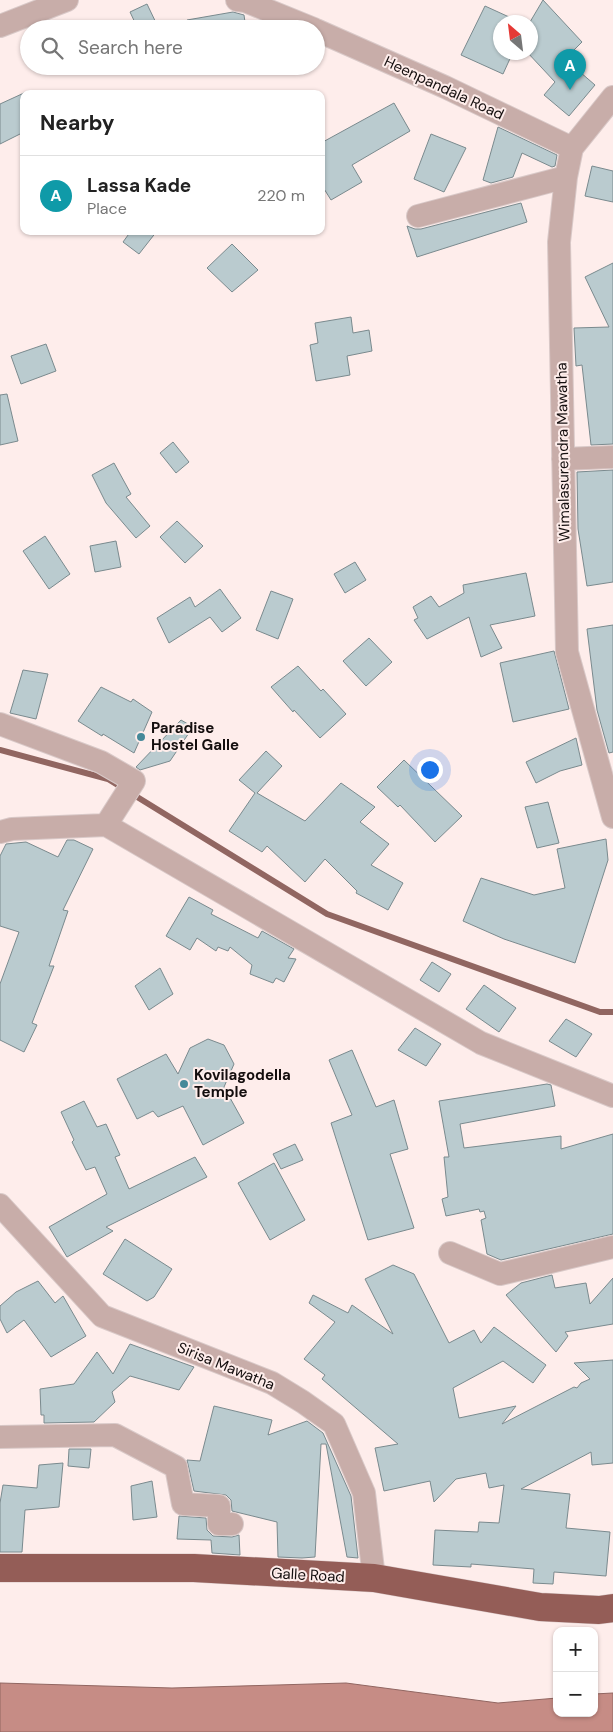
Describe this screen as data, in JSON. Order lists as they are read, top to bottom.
{
  "streets": {
    "highway": ["Galle Road"],
    "street": ["Heenpandala Road", "Wimalasurendra Mawatha", "Sirisa Mawatha"]
  },
  "crossings": [
    ["Heenpandala Road", "Wimalasurendra Mawatha"],
    ["Sirisa Mawatha", "Galle Road"]
  ],
  "places": ["Paradise Hostel Galle", "Kovilagodella Temple"],
  "north": "top left",
  "page": {
    "search": "Search here",
    "pins": "A",
    "heading": "Nearby",
    "list": [
      {
        "mark": "A",
        "name": "Lassa Kade",
        "note": "Place",
        "value": "220 m"
      }
    ],
    "map_buttons": ["+", "−"]
  }
}
